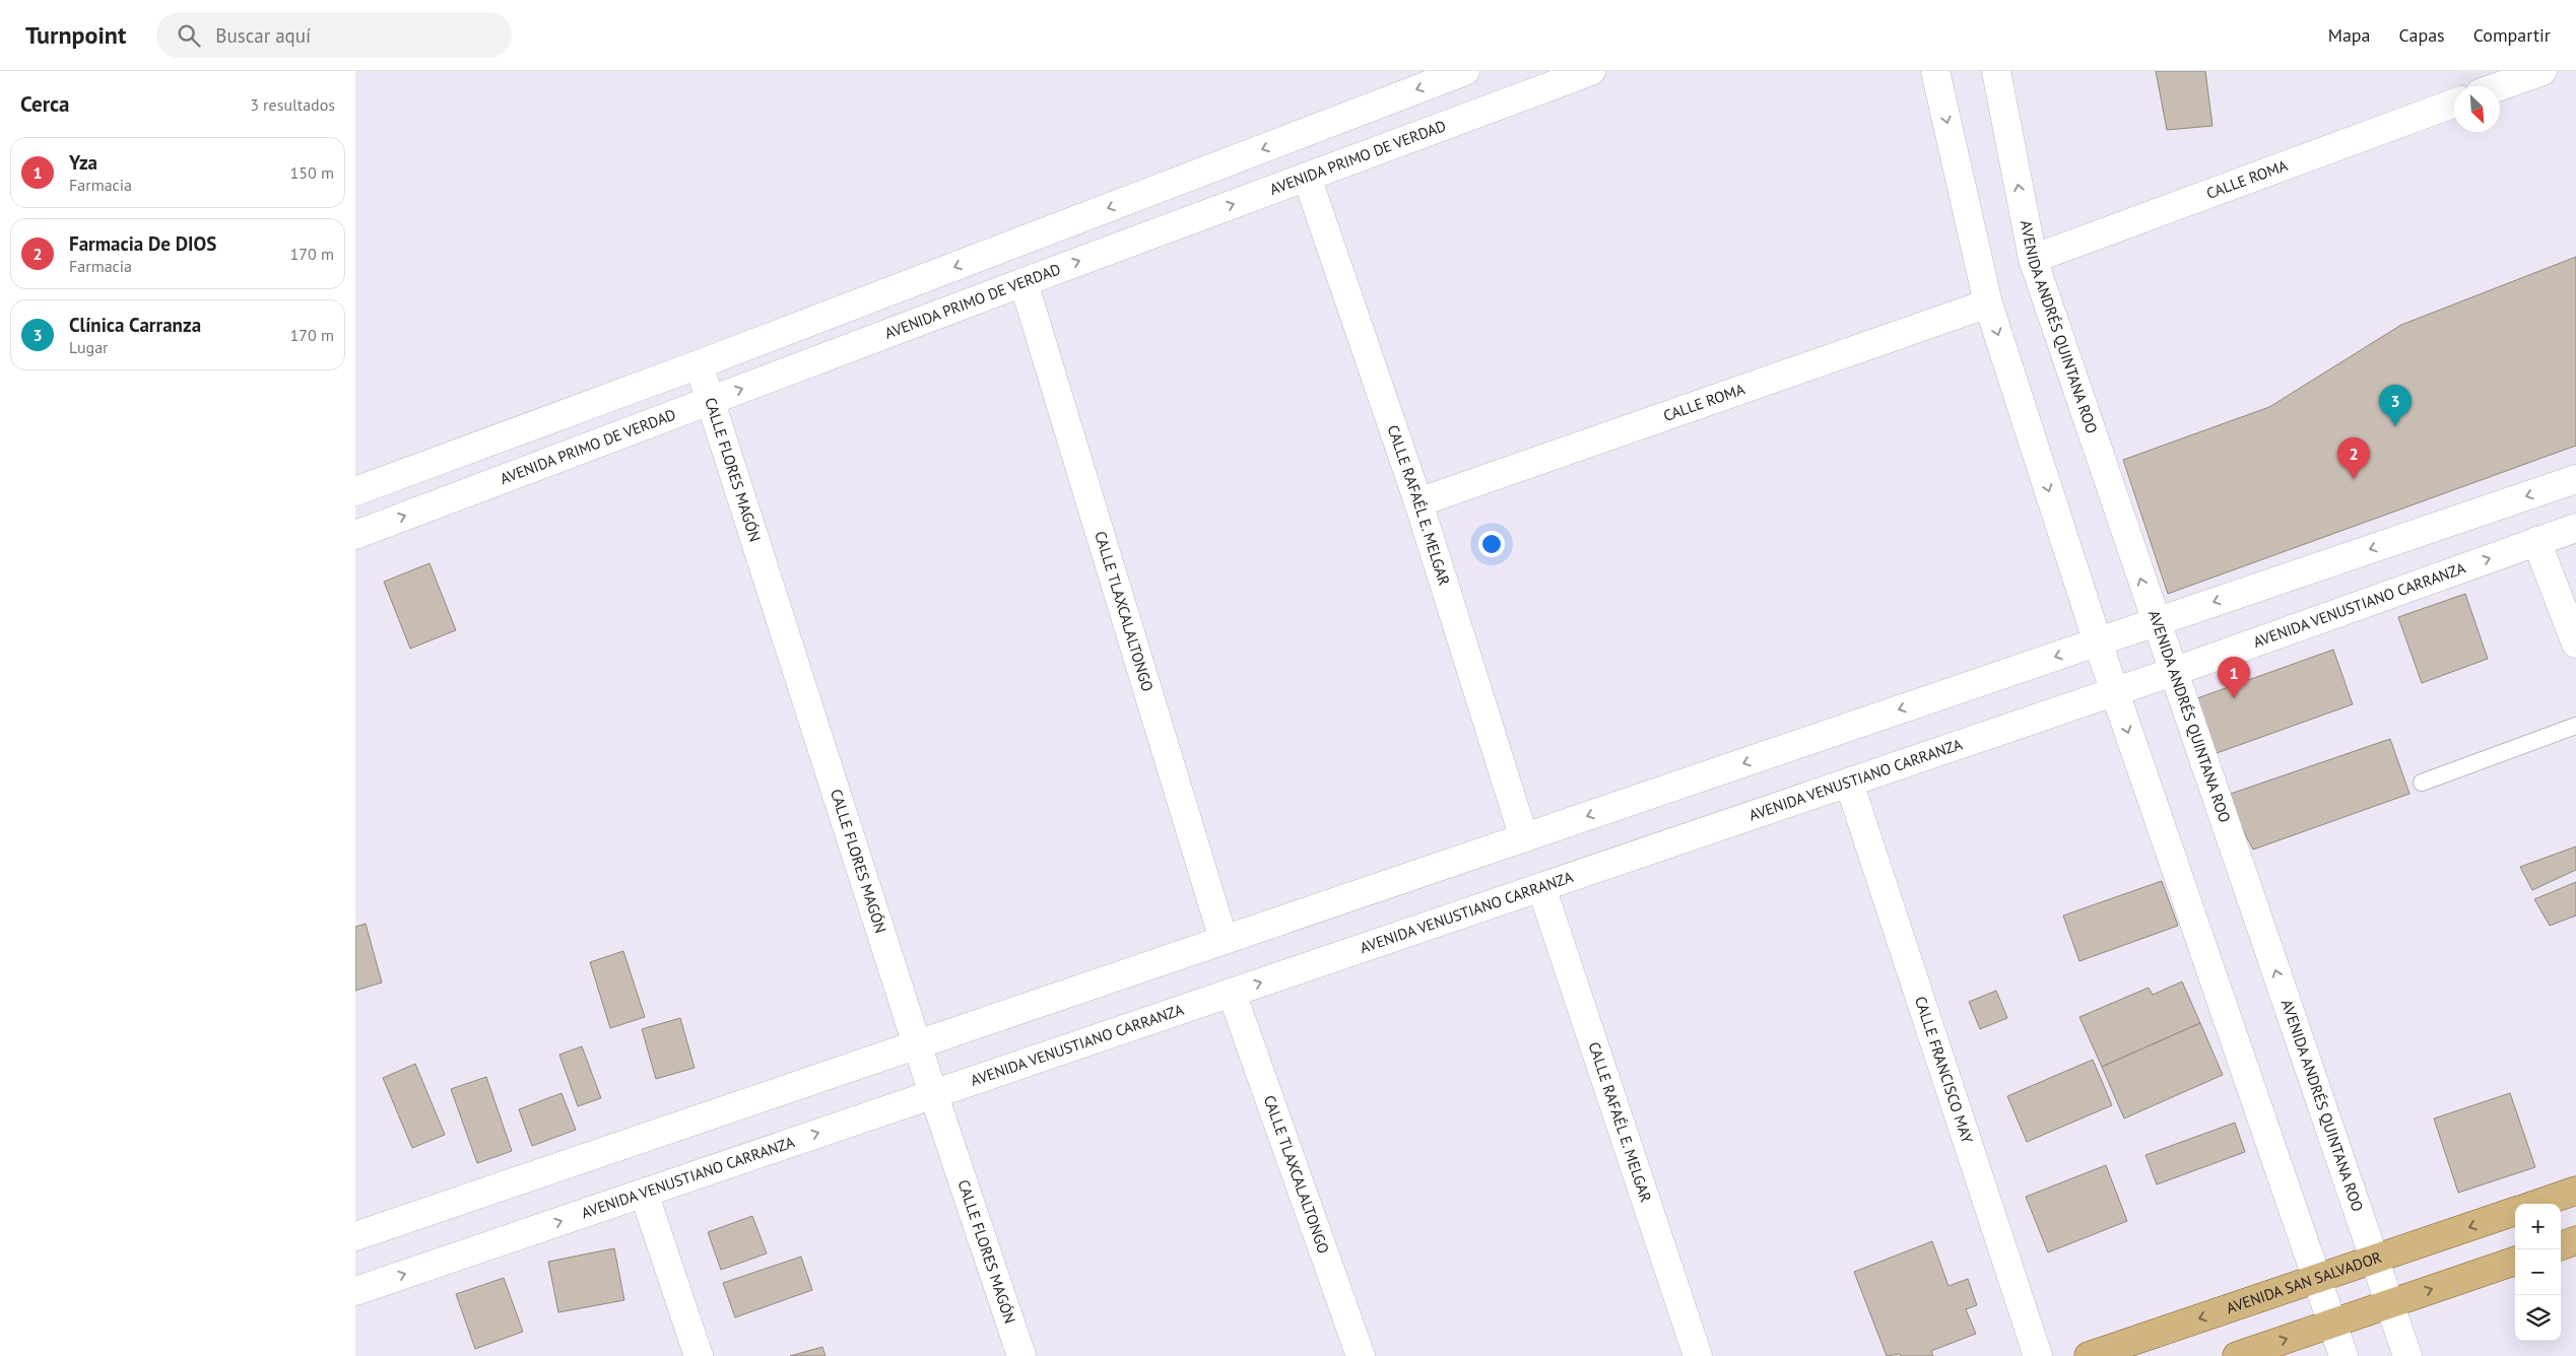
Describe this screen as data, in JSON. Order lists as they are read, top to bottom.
{
  "streets": {
    "main road": ["AVENIDA SAN SALVADOR"],
    "street": [
      "AVENIDA PRIMO DE VERDAD",
      "CALLE ROMA",
      "AVENIDA ANDRÉS QUINTANA ROO",
      "CALLE FLORES MAGÓN",
      "CALLE RAFAÉL E. MELGAR",
      "AVENIDA VENUSTIANO CARRANZA",
      "CALLE TLAXCALALTONGO",
      "CALLE FRANCISCO MAY"
    ]
  },
  "crossings": [
    ["AVENIDA PRIMO DE VERDAD", "CALLE FLORES MAGÓN"],
    ["AVENIDA PRIMO DE VERDAD", "CALLE RAFAÉL E. MELGAR"],
    ["AVENIDA PRIMO DE VERDAD", "CALLE TLAXCALALTONGO"],
    ["CALLE ROMA", "AVENIDA ANDRÉS QUINTANA ROO"],
    ["CALLE ROMA", "CALLE RAFAÉL E. MELGAR"],
    ["AVENIDA ANDRÉS QUINTANA ROO", "AVENIDA VENUSTIANO CARRANZA"],
    ["AVENIDA ANDRÉS QUINTANA ROO", "AVENIDA SAN SALVADOR"],
    ["CALLE FLORES MAGÓN", "AVENIDA VENUSTIANO CARRANZA"],
    ["CALLE RAFAÉL E. MELGAR", "AVENIDA VENUSTIANO CARRANZA"],
    ["AVENIDA VENUSTIANO CARRANZA", "CALLE TLAXCALALTONGO"],
    ["AVENIDA VENUSTIANO CARRANZA", "CALLE FRANCISCO MAY"]
  ],
  "north": "bottom right",
  "page": {
    "header": "Turnpoint",
    "search": "Buscar aquí",
    "nav": ["Mapa", "Capas", "Compartir"],
    "heading": ["Cerca", "3 resultados"],
    "list": [
      {
        "mark": "1",
        "name": "Yza",
        "note": "Farmacia",
        "value": "150 m"
      },
      {
        "mark": "2",
        "name": "Farmacia De DIOS",
        "note": "Farmacia",
        "value": "170 m"
      },
      {
        "mark": "3",
        "name": "Clínica Carranza",
        "note": "Lugar",
        "value": "170 m"
      }
    ],
    "pins": ["3", "2", "1"],
    "map_buttons": ["+", "−"]
  }
}
